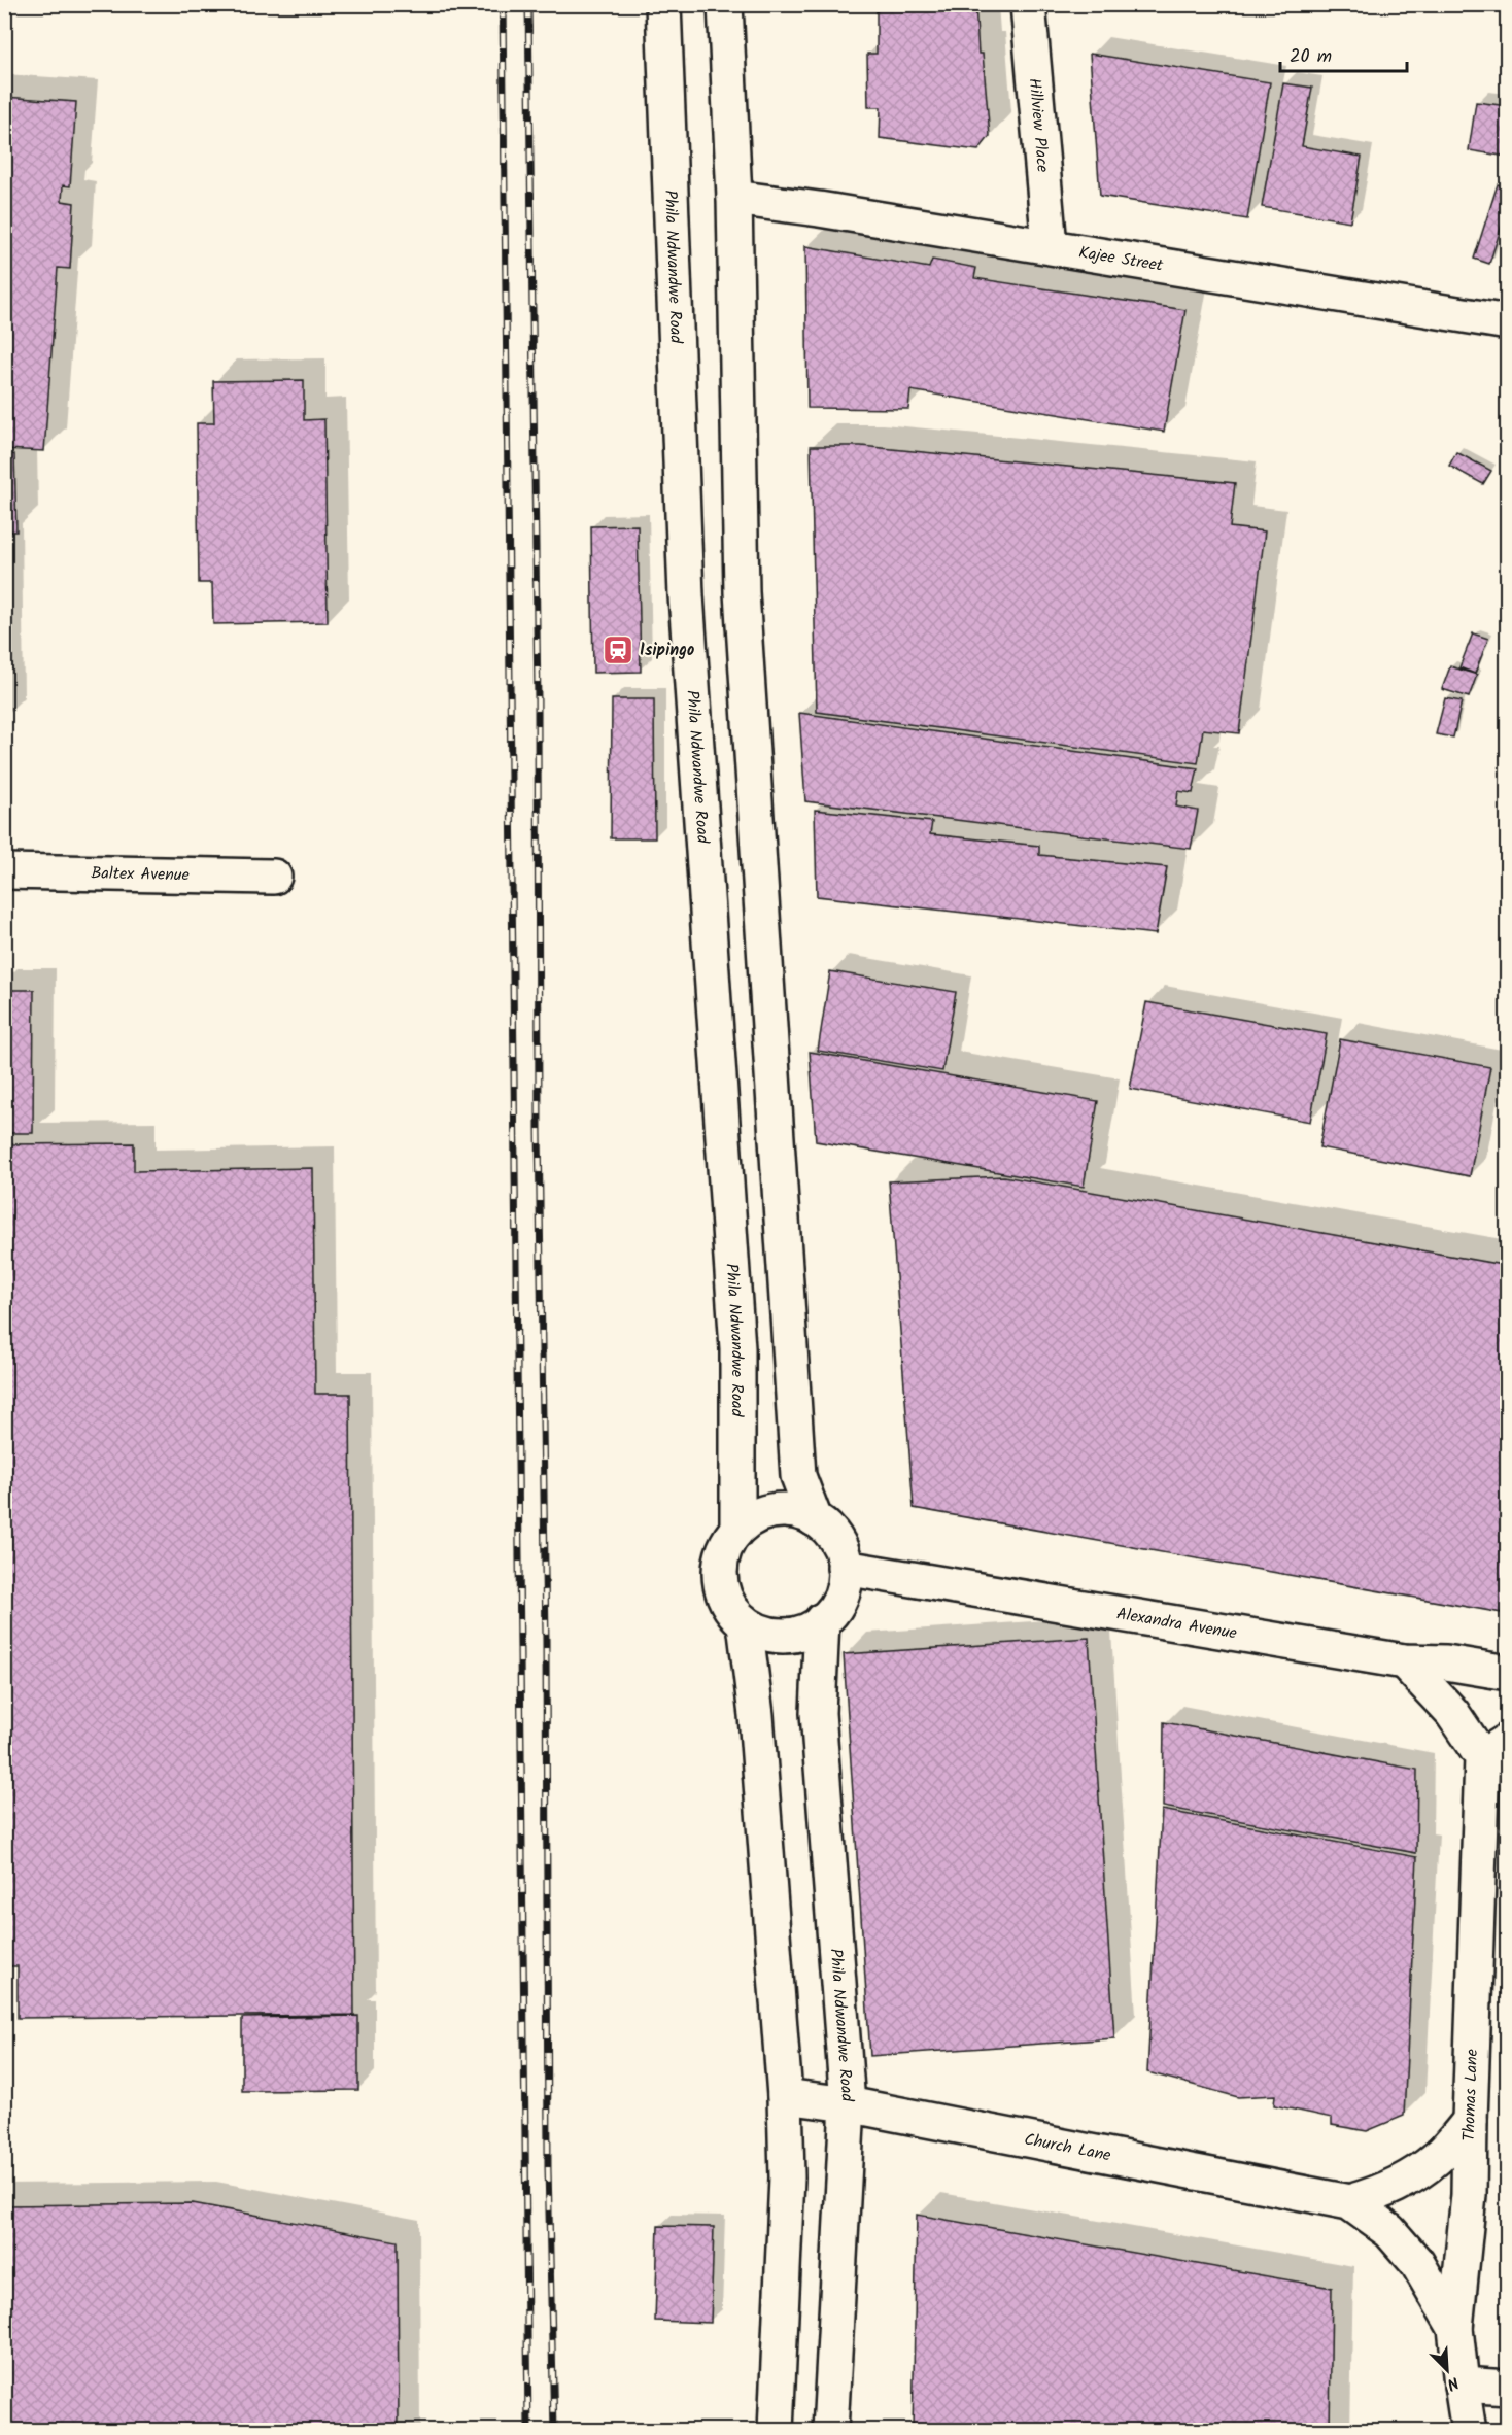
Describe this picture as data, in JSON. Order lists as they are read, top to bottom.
{
  "streets": {
    "street": [
      "Hillview Place",
      "Kajee Street",
      "Phila Ndwandwe Road",
      "Baltex Avenue",
      "Alexandra Avenue",
      "Thomas Lane",
      "Church Lane"
    ]
  },
  "crossings": [
    ["Hillview Place", "Kajee Street"],
    ["Phila Ndwandwe Road", "Alexandra Avenue"],
    ["Phila Ndwandwe Road", "Church Lane"],
    ["Alexandra Avenue", "Thomas Lane"],
    ["Thomas Lane", "Church Lane"]
  ],
  "places": {
    "station": ["Isipingo"]
  },
  "scale_bar": "20 m",
  "north": "bottom right"
}
